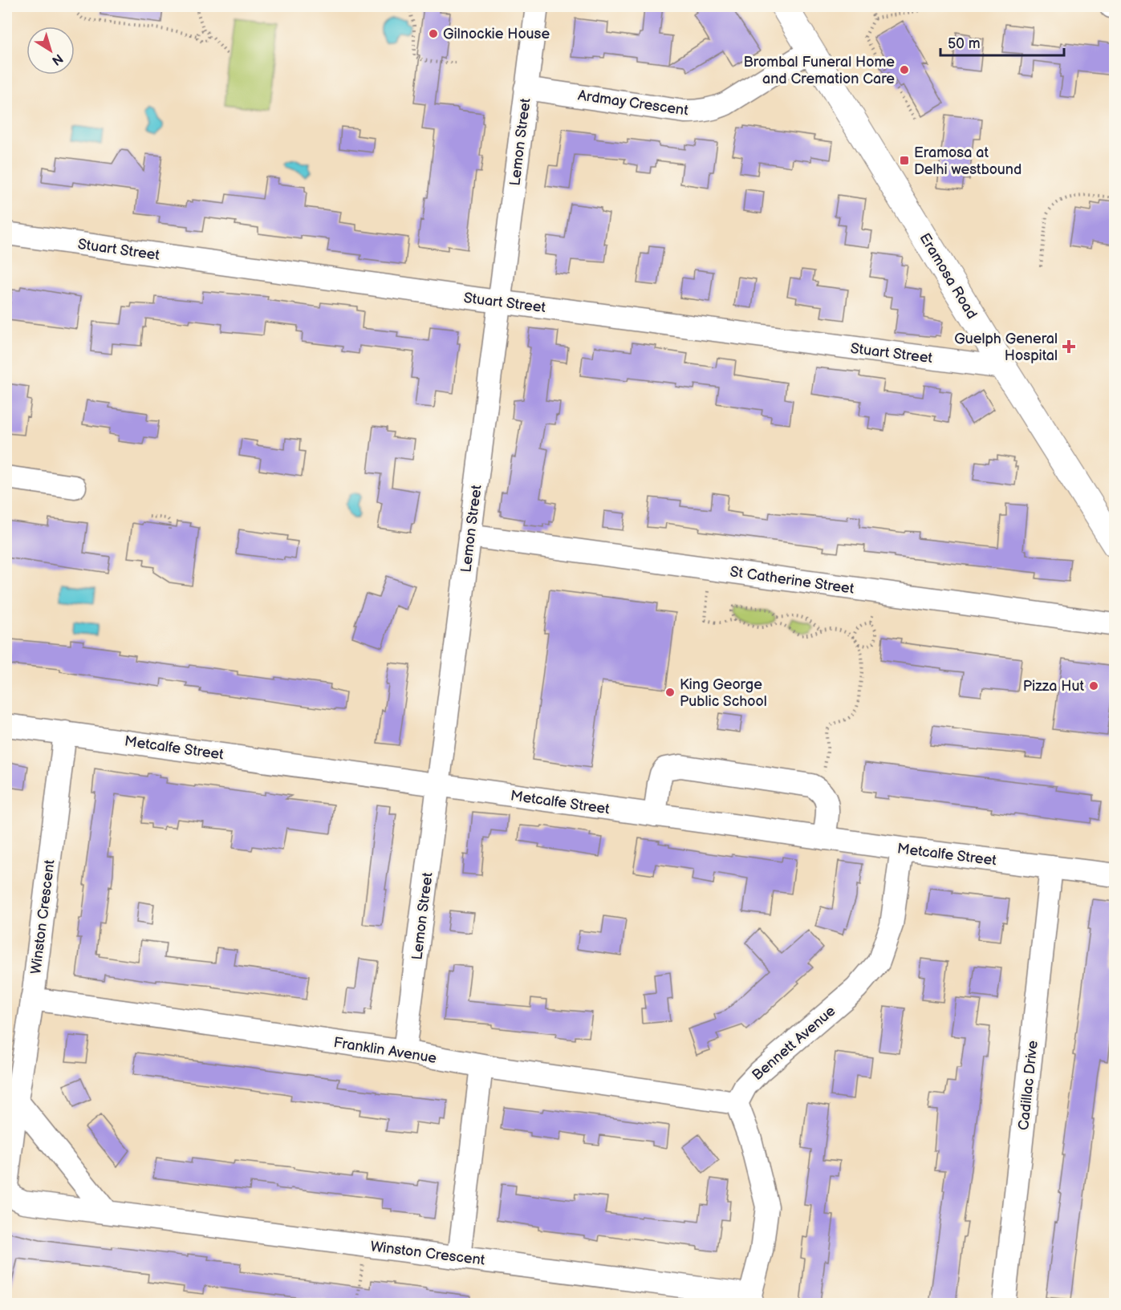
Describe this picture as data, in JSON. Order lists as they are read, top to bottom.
{
  "streets": {
    "main road": ["Eramosa Road"],
    "street": [
      "Ardmay Crescent",
      "Lemon Street",
      "Stuart Street",
      "St Catherine Street",
      "Metcalfe Street",
      "Winston Crescent",
      "Bennett Avenue",
      "Franklin Avenue",
      "Cadillac Drive"
    ]
  },
  "crossings": [
    ["Ardmay Crescent", "Lemon Street"],
    ["Ardmay Crescent", "Eramosa Road"],
    ["Lemon Street", "Stuart Street"],
    ["Lemon Street", "St Catherine Street"],
    ["Lemon Street", "Metcalfe Street"],
    ["Lemon Street", "Franklin Avenue"],
    ["Stuart Street", "Eramosa Road"],
    ["Metcalfe Street", "Winston Crescent"],
    ["Metcalfe Street", "Bennett Avenue"],
    ["Metcalfe Street", "Cadillac Drive"],
    ["Winston Crescent", "Franklin Avenue"],
    ["Bennett Avenue", "Franklin Avenue"]
  ],
  "places": {
    "other": [
      "Gilnockie House",
      "Brombal Funeral Home and Cremation Care",
      "Pizza Hut",
      "King George Public School"
    ],
    "transit": ["Eramosa at Delhi westbound"],
    "health": ["Guelph General Hospital"]
  },
  "scale_bar": "50 m",
  "north": "bottom right"
}
